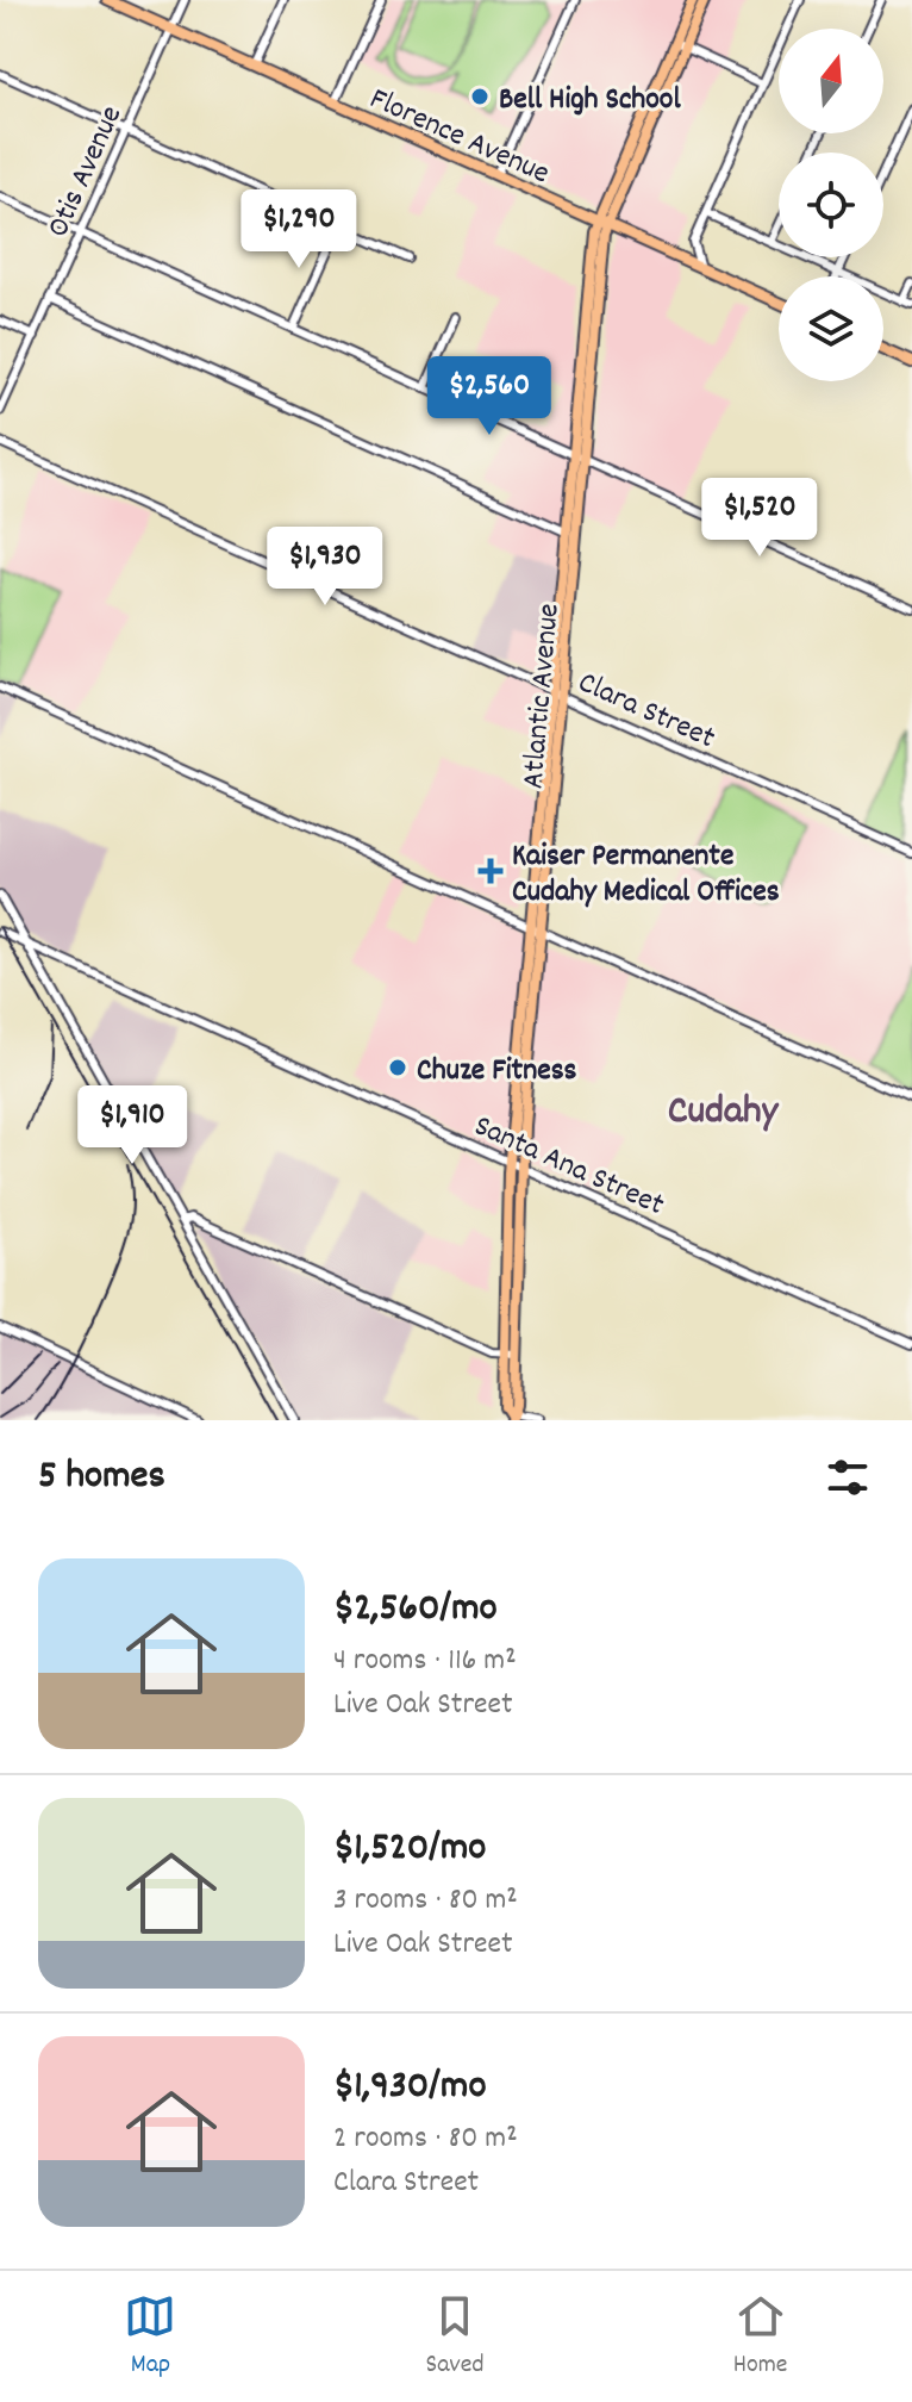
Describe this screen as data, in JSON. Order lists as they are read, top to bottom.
{
  "streets": {
    "main road": ["Florence Avenue", "Atlantic Avenue"],
    "street": ["Otis Avenue", "Clara Street", "Santa Ana Street"]
  },
  "crossings": [
    ["Florence Avenue", "Otis Avenue"],
    ["Florence Avenue", "Atlantic Avenue"],
    ["Atlantic Avenue", "Clara Street"],
    ["Atlantic Avenue", "Santa Ana Street"]
  ],
  "districts": ["Cudahy"],
  "places": {
    "other": ["Bell High School", "Chuze Fitness"],
    "health": ["Kaiser Permanente Cudahy Medical Offices"]
  },
  "north": "top",
  "page": {
    "price": [
      "$1,290",
      "$2,560",
      "$1,520",
      "$1,930",
      "$1,910"
    ],
    "heading": "5 homes",
    "list": [
      {
        "name": "$2,560/mo",
        "note": "4 rooms · 116 m² · Live Oak Street"
      },
      {
        "name": "$1,520/mo",
        "note": "3 rooms · 80 m² · Live Oak Street"
      },
      {
        "name": "$1,930/mo",
        "note": "2 rooms · 80 m² · Clara Street"
      }
    ],
    "tabs": ["Map", "Saved", "Home"]
  }
}
